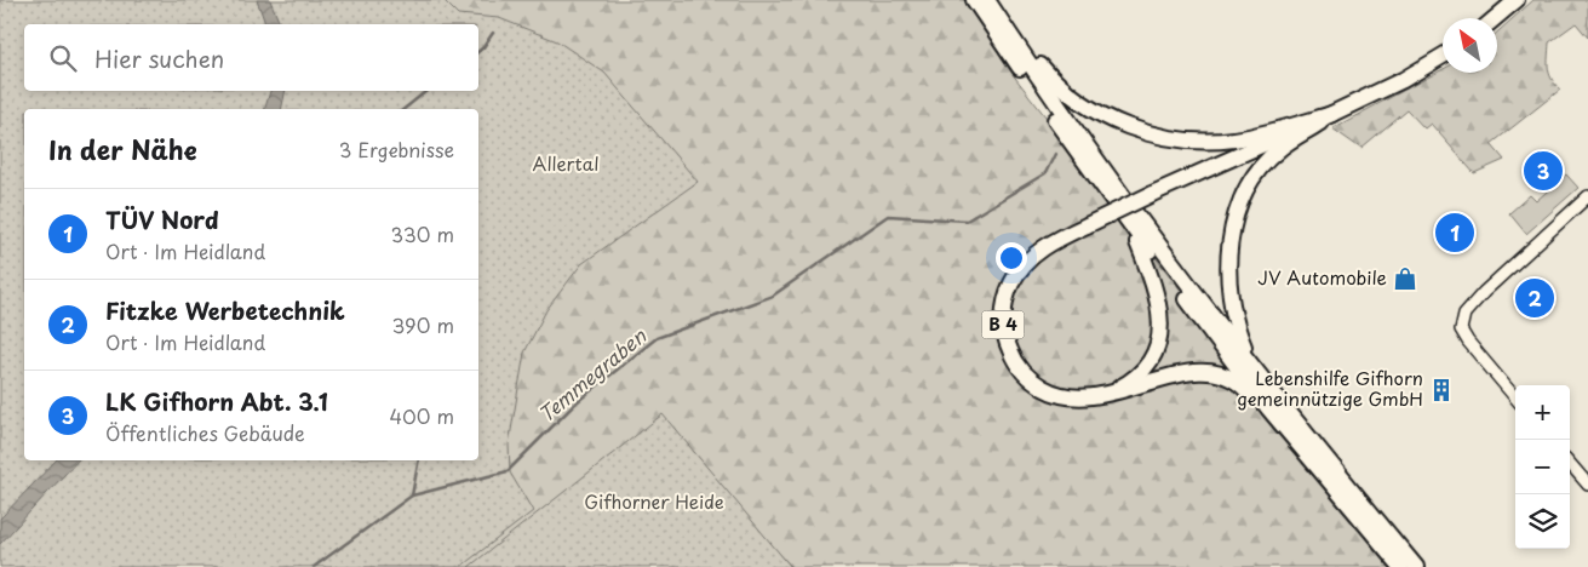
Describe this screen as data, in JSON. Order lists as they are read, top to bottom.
{
  "streets": {
    "highway": ["B 4"]
  },
  "water": ["Temmegraben"],
  "parks": ["Allertal", "Gifhorner Heide"],
  "places": {
    "shop": ["JV Automobile"],
    "building": ["Lebenshilfe Gifhorn gemeinnützige GmbH"]
  },
  "north": "top left",
  "page": {
    "search": "Hier suchen",
    "heading": ["In der Nähe", "3 Ergebnisse"],
    "pins": ["3", "1", "2"],
    "list": [
      {
        "mark": "1",
        "name": "TÜV Nord",
        "note": "Ort · Im Heidland",
        "value": "330 m"
      },
      {
        "mark": "2",
        "name": "Fitzke Werbetechnik",
        "note": "Ort · Im Heidland",
        "value": "390 m"
      },
      {
        "mark": "3",
        "name": "LK Gifhorn Abt. 3.1",
        "note": "Öffentliches Gebäude",
        "value": "400 m"
      }
    ],
    "map_buttons": ["+", "−"]
  }
}
